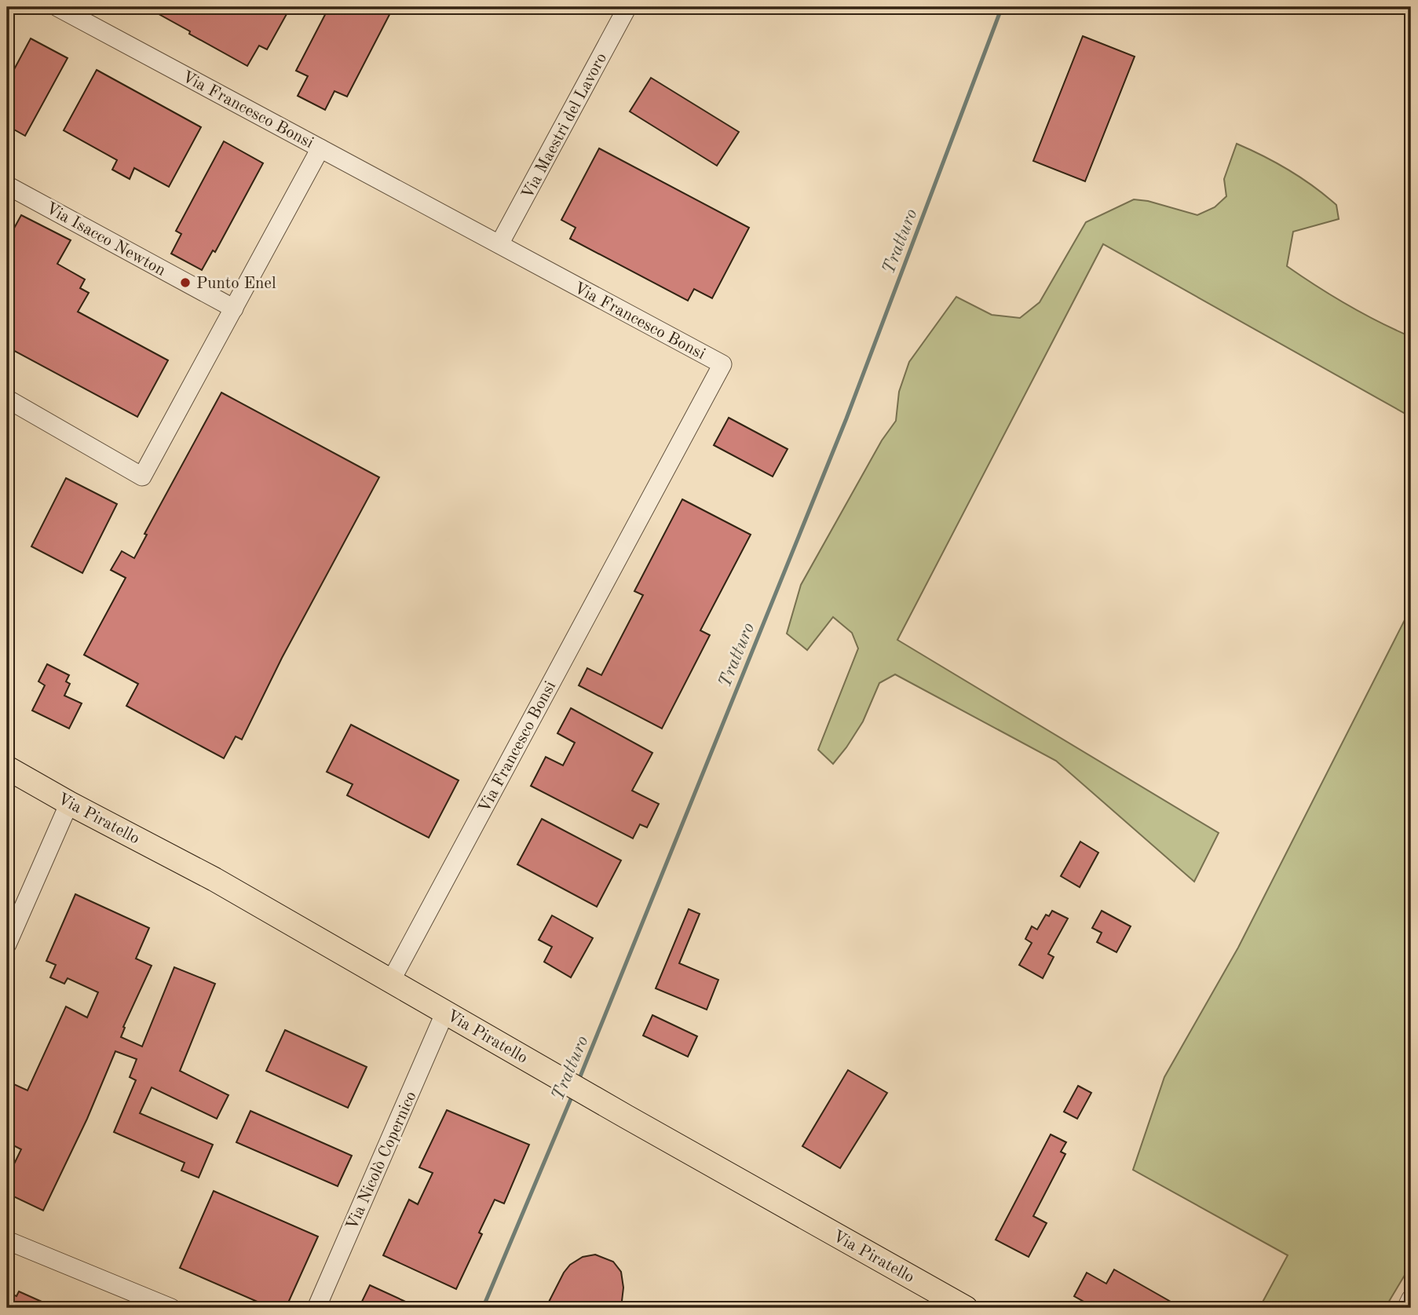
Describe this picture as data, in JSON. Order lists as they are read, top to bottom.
{
  "streets": {
    "main road": ["Via Piratello"],
    "street": [
      "Via Francesco Bonsi",
      "Via Maestri del Lavoro",
      "Via Isacco Newton",
      "Via Nicolò Copernico"
    ]
  },
  "crossings": [
    ["Via Francesco Bonsi", "Via Maestri del Lavoro"],
    ["Via Francesco Bonsi", "Via Piratello"],
    ["Via Piratello", "Via Nicolò Copernico"]
  ],
  "water": ["Tratturo"],
  "places": ["Punto Enel"]
}
